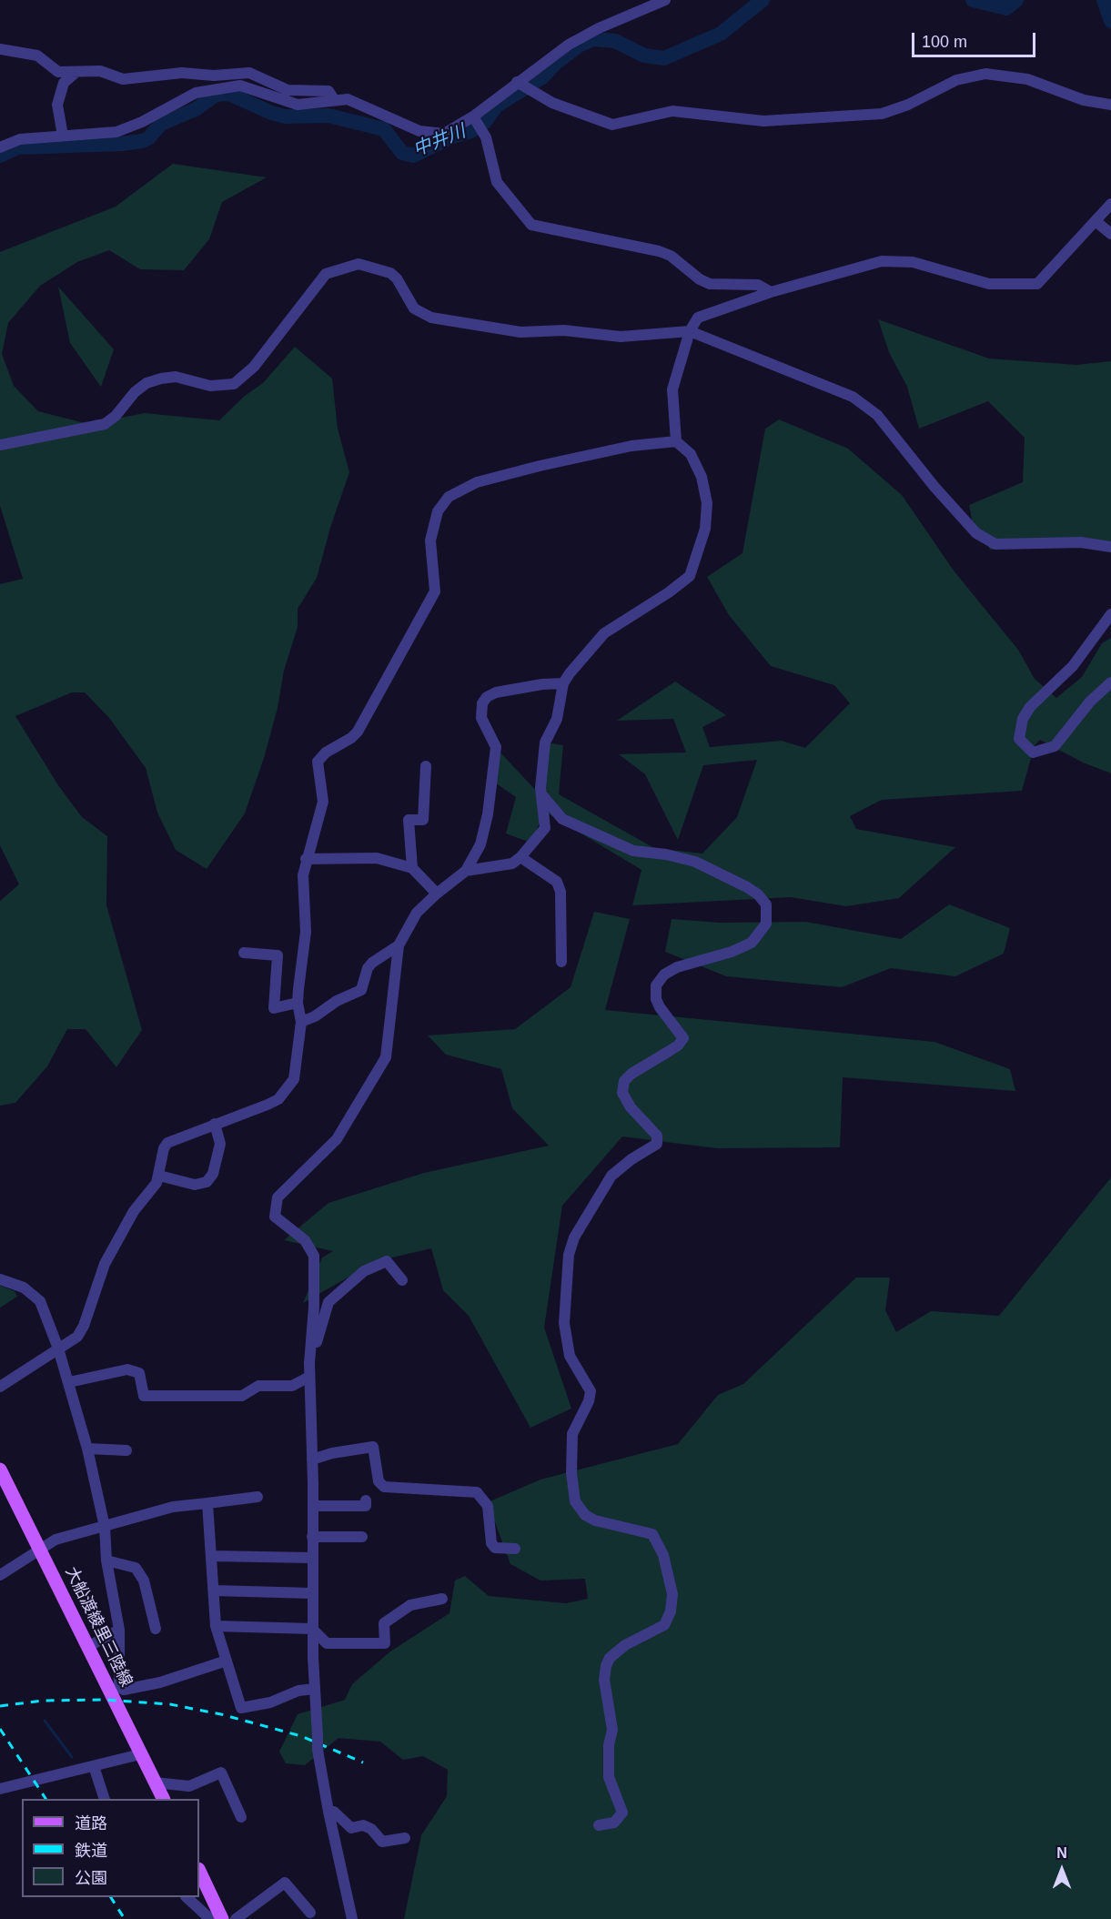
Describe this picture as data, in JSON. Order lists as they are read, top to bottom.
{
  "streets": {
    "main road": ["大船渡綾里三陸線"]
  },
  "water": ["中井川"],
  "legend": ["道路", "鉄道", "公園"],
  "scale_bar": "100 m",
  "north": "top"
}
